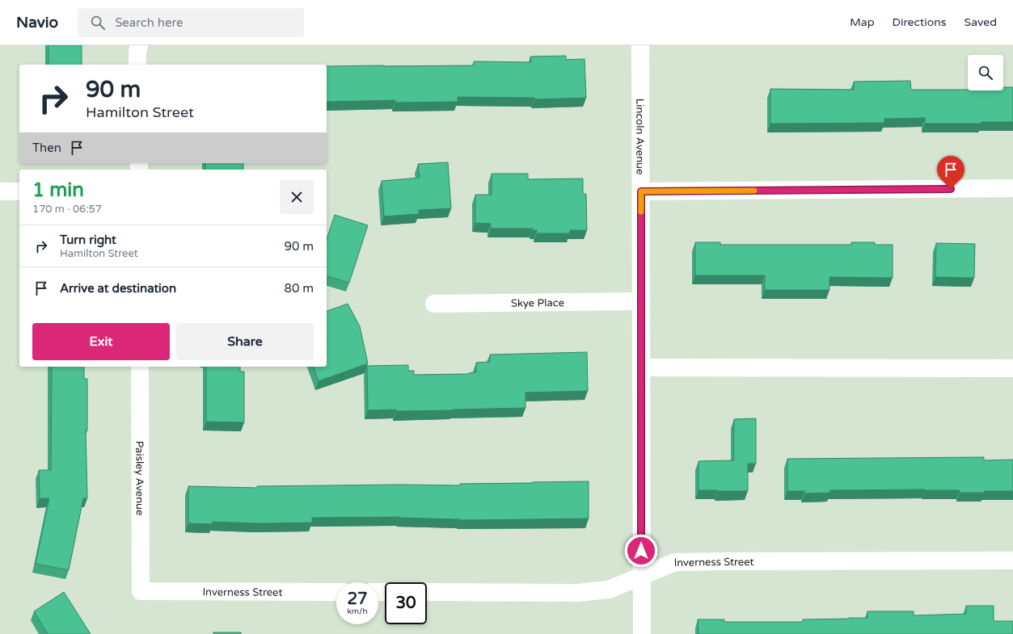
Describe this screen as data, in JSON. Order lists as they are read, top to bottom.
{
  "streets": {
    "street": [
      "Lincoln Avenue",
      "Skye Place",
      "Paisley Avenue",
      "Inverness Street"
    ]
  },
  "crossings": [
    ["Lincoln Avenue", "Skye Place"],
    ["Lincoln Avenue", "Inverness Street"],
    ["Paisley Avenue", "Inverness Street"]
  ],
  "page": {
    "header": "Navio",
    "search": "Search here",
    "nav": ["Map", "Directions", "Saved"],
    "turn": ["90 m", "Hamilton Street"],
    "then": "Then",
    "heading": ["1 min", "170 m · 06:57"],
    "list": [
      {
        "name": "Turn right",
        "note": "Hamilton Street",
        "value": "90 m"
      },
      {
        "name": "Arrive at destination",
        "value": "80 m"
      }
    ],
    "buttons": ["Exit", "Share"],
    "speed": "27 km/h",
    "limit": "30"
  }
}
